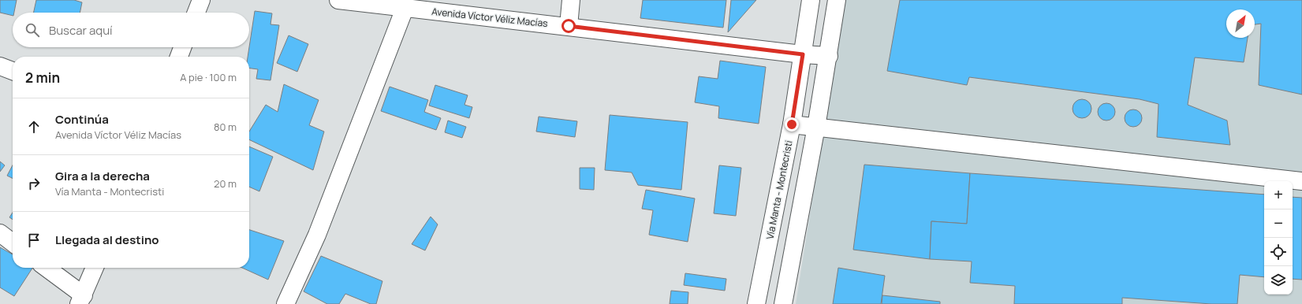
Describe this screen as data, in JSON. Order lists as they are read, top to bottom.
{
  "streets": {
    "street": ["Avenida Víctor Véliz Macías", "Vía Manta - Montecristi"]
  },
  "crossings": [
    ["Avenida Víctor Véliz Macías", "Vía Manta - Montecristi"]
  ],
  "north": "top right",
  "page": {
    "search": "Buscar aquí",
    "heading": ["2 min", "A pie · 100 m"],
    "list": [
      ["Continúa", "Avenida Víctor Véliz Macías", "80 m"],
      ["Gira a la derecha", "Vía Manta - Montecristi", "20 m"],
      "Llegada al destino"
    ],
    "map_buttons": ["+", "−"]
  }
}
